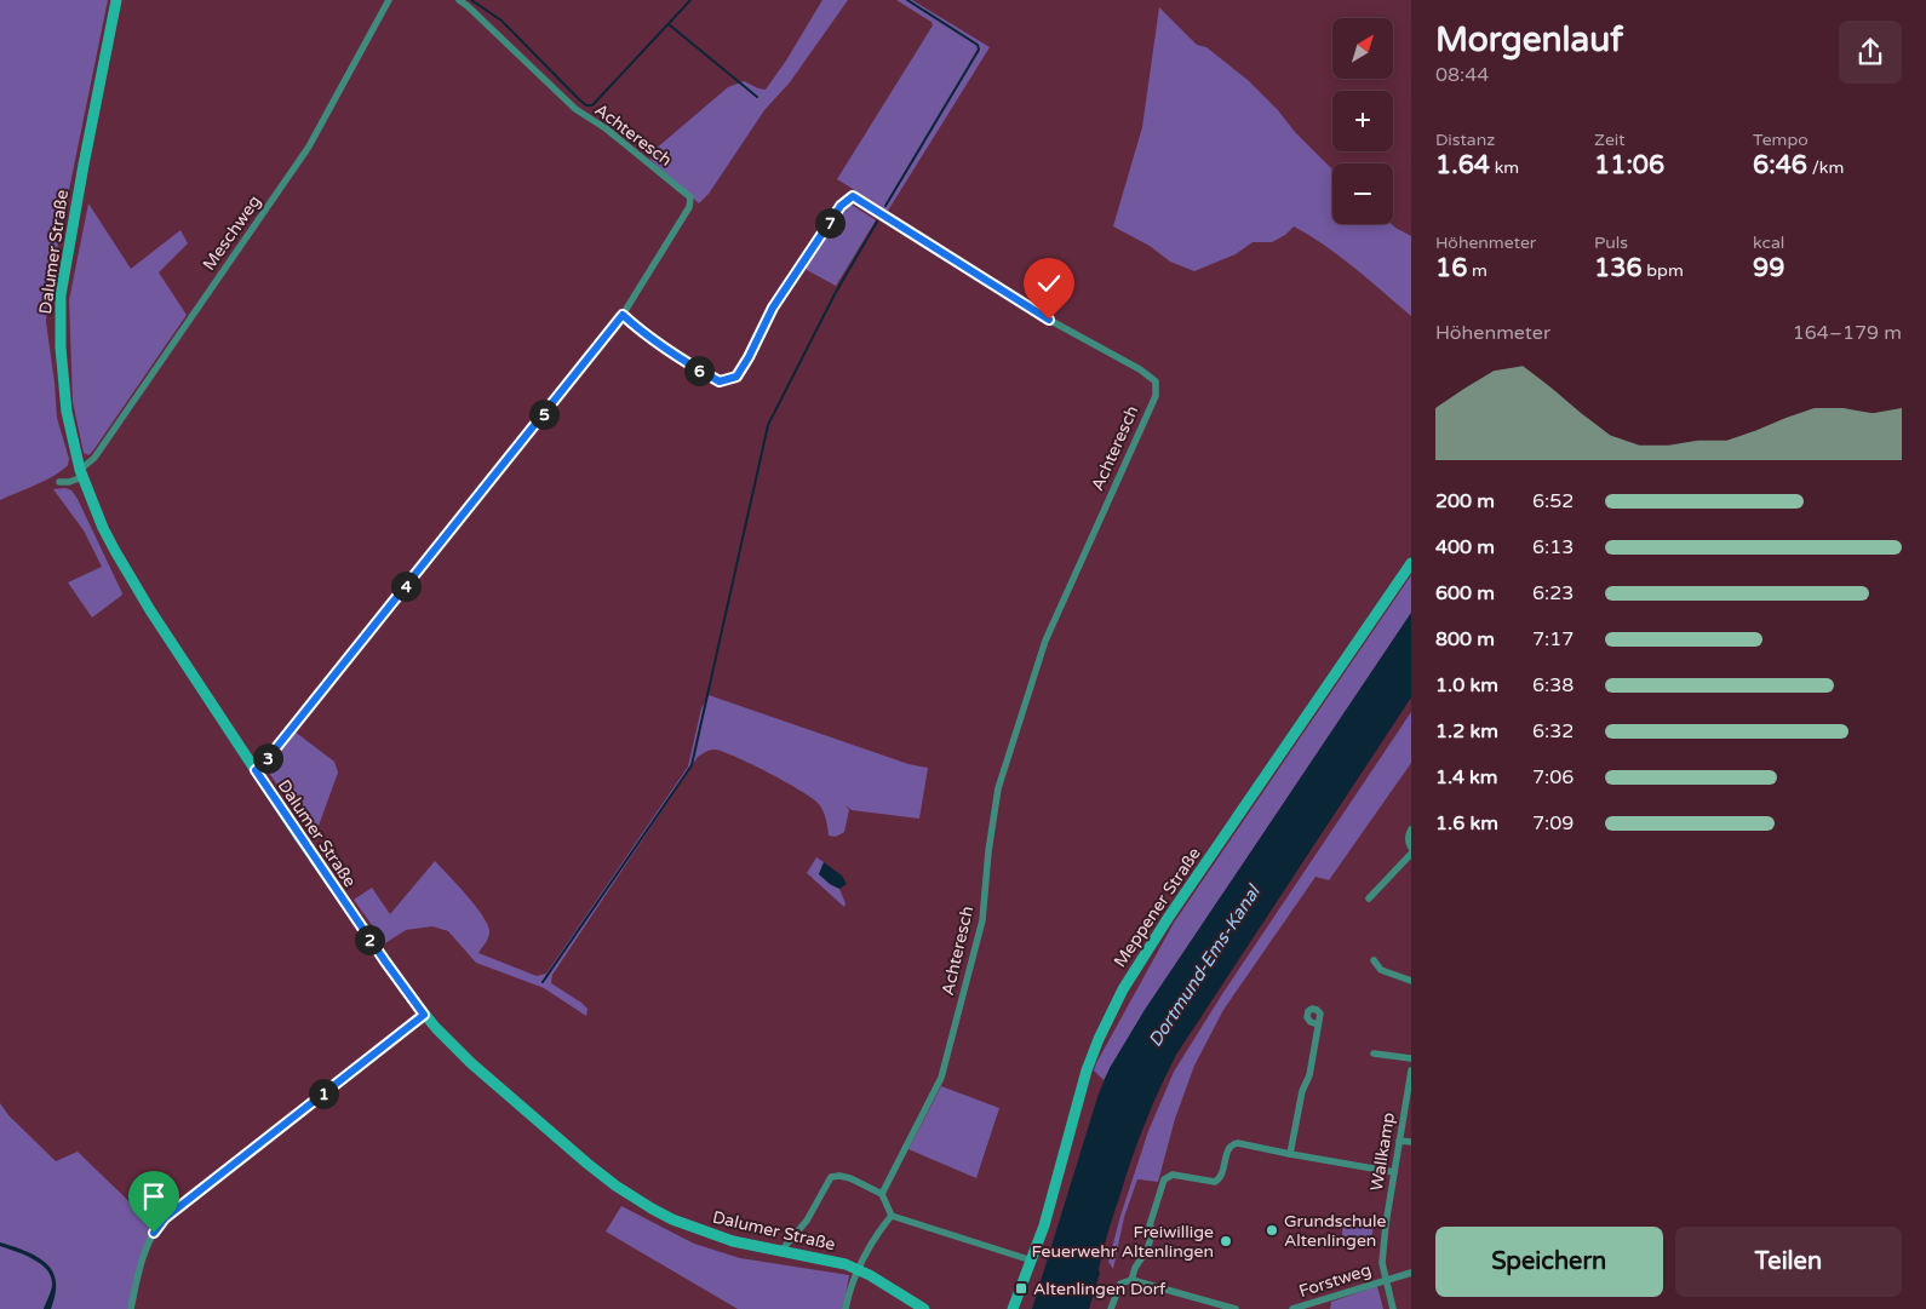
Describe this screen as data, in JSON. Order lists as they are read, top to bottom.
{
  "streets": {
    "main road": ["Dalumer Straße", "Meppener Straße"],
    "street": [
      "Achteresch",
      "Meschweg",
      "Wallkamp",
      "Forstweg"
    ]
  },
  "crossings": [
    ["Achteresch", "Dalumer Straße"],
    ["Meschweg", "Dalumer Straße"],
    ["Wallkamp", "Forstweg"]
  ],
  "water": ["Dortmund-Ems-Kanal"],
  "places": {
    "other": ["Grundschule Altenlingen", "Freiwillige Feuerwehr Altenlingen"],
    "transit": ["Altenlingen Dorf"]
  },
  "north": "top right",
  "page": {
    "heading": ["Morgenlauf", "08:44"],
    "map_buttons": ["+", "−"],
    "stats": [
      ["Distanz", "1.64 km"],
      ["Zeit", "11:06"],
      ["Tempo", "6:46 /km"],
      ["Höhenmeter", "16 m"],
      ["Puls", "136 bpm"],
      ["kcal", "99"]
    ],
    "pins": [
      "7",
      "6",
      "5",
      "4",
      "3",
      "2",
      "1"
    ],
    "chart": ["Höhenmeter", "164–179 m"],
    "list": [
      {
        "name": "200 m",
        "note": "6:52"
      },
      {
        "name": "400 m",
        "note": "6:13"
      },
      {
        "name": "600 m",
        "note": "6:23"
      },
      {
        "name": "800 m",
        "note": "7:17"
      },
      {
        "name": "1.0 km",
        "note": "6:38"
      },
      {
        "name": "1.2 km",
        "note": "6:32"
      },
      {
        "name": "1.4 km",
        "note": "7:06"
      },
      {
        "name": "1.6 km",
        "note": "7:09"
      }
    ],
    "buttons": ["Speichern", "Teilen"]
  }
}
